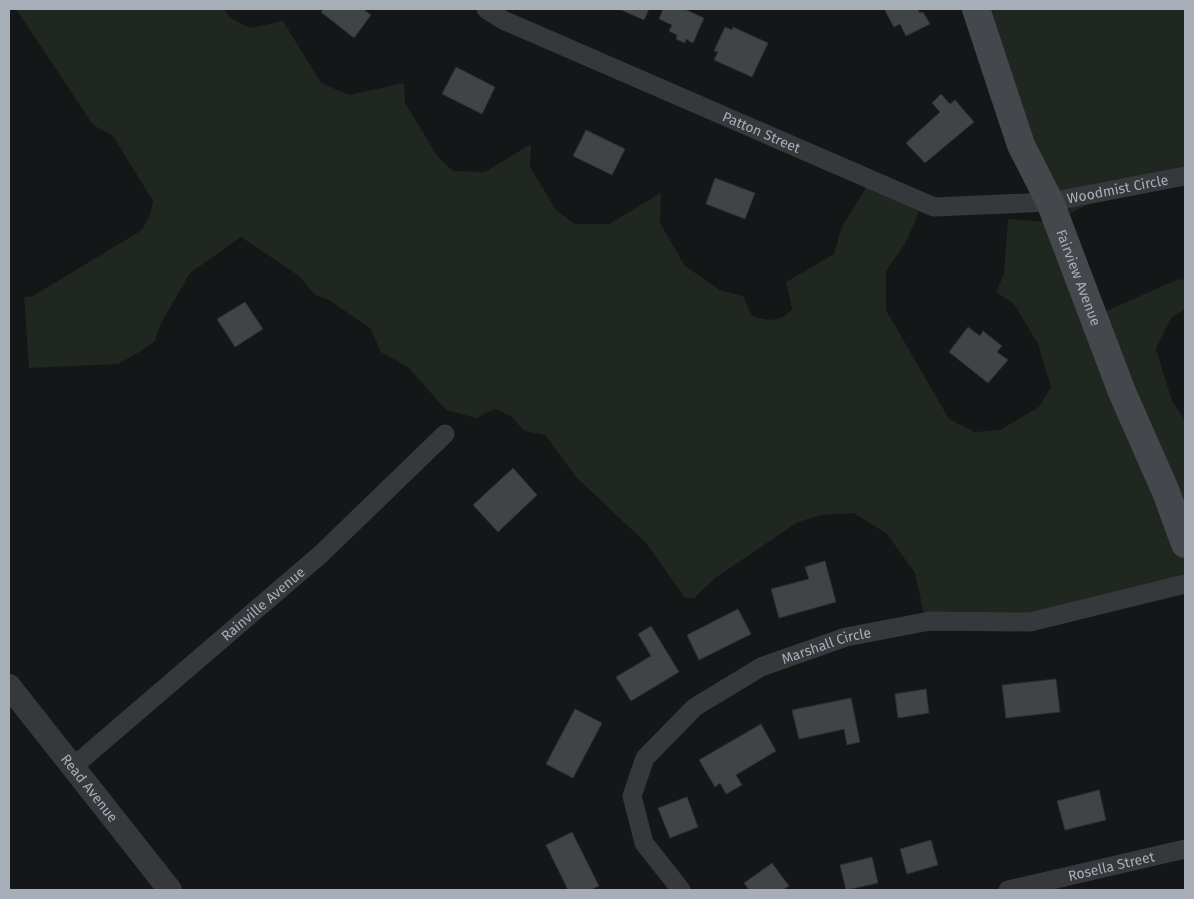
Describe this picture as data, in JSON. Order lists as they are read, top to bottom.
{
  "streets": {
    "main road": ["Fairview Avenue"],
    "street": [
      "Patton Street",
      "Woodmist Circle",
      "Rainville Avenue",
      "Marshall Circle",
      "Read Avenue",
      "Rosella Street"
    ]
  },
  "crossings": [
    ["Patton Street", "Woodmist Circle"],
    ["Patton Street", "Fairview Avenue"],
    ["Woodmist Circle", "Fairview Avenue"],
    ["Rainville Avenue", "Read Avenue"]
  ]
}
